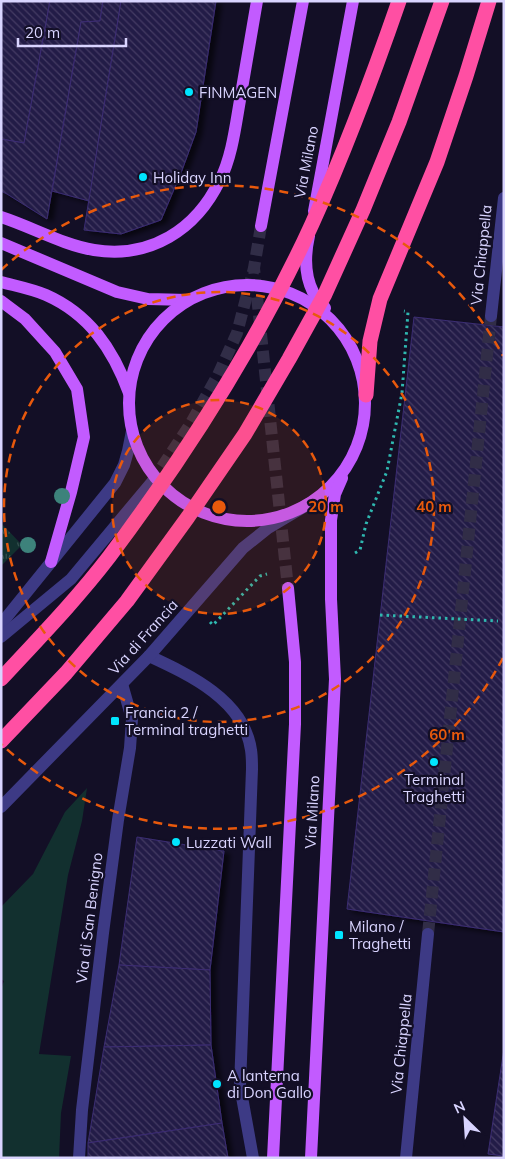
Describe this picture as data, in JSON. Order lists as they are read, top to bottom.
{
  "streets": {
    "main road": ["Via Milano"],
    "street": ["Via Chiappella", "Via di Francia", "Via di San Benigno"]
  },
  "crossings": [
    ["Via di Francia", "Via di San Benigno"]
  ],
  "places": {
    "other": [
      "FINMAGEN",
      "Holiday Inn",
      "Terminal Traghetti",
      "Luzzati Wall",
      "A lanterna di Don Gallo"
    ],
    "transit": ["Francia 2 / Terminal traghetti", "Milano / Traghetti"]
  },
  "scale_bar": "20 m",
  "north": "top left",
  "rings": ["20 m", "40 m", "60 m"]
}
